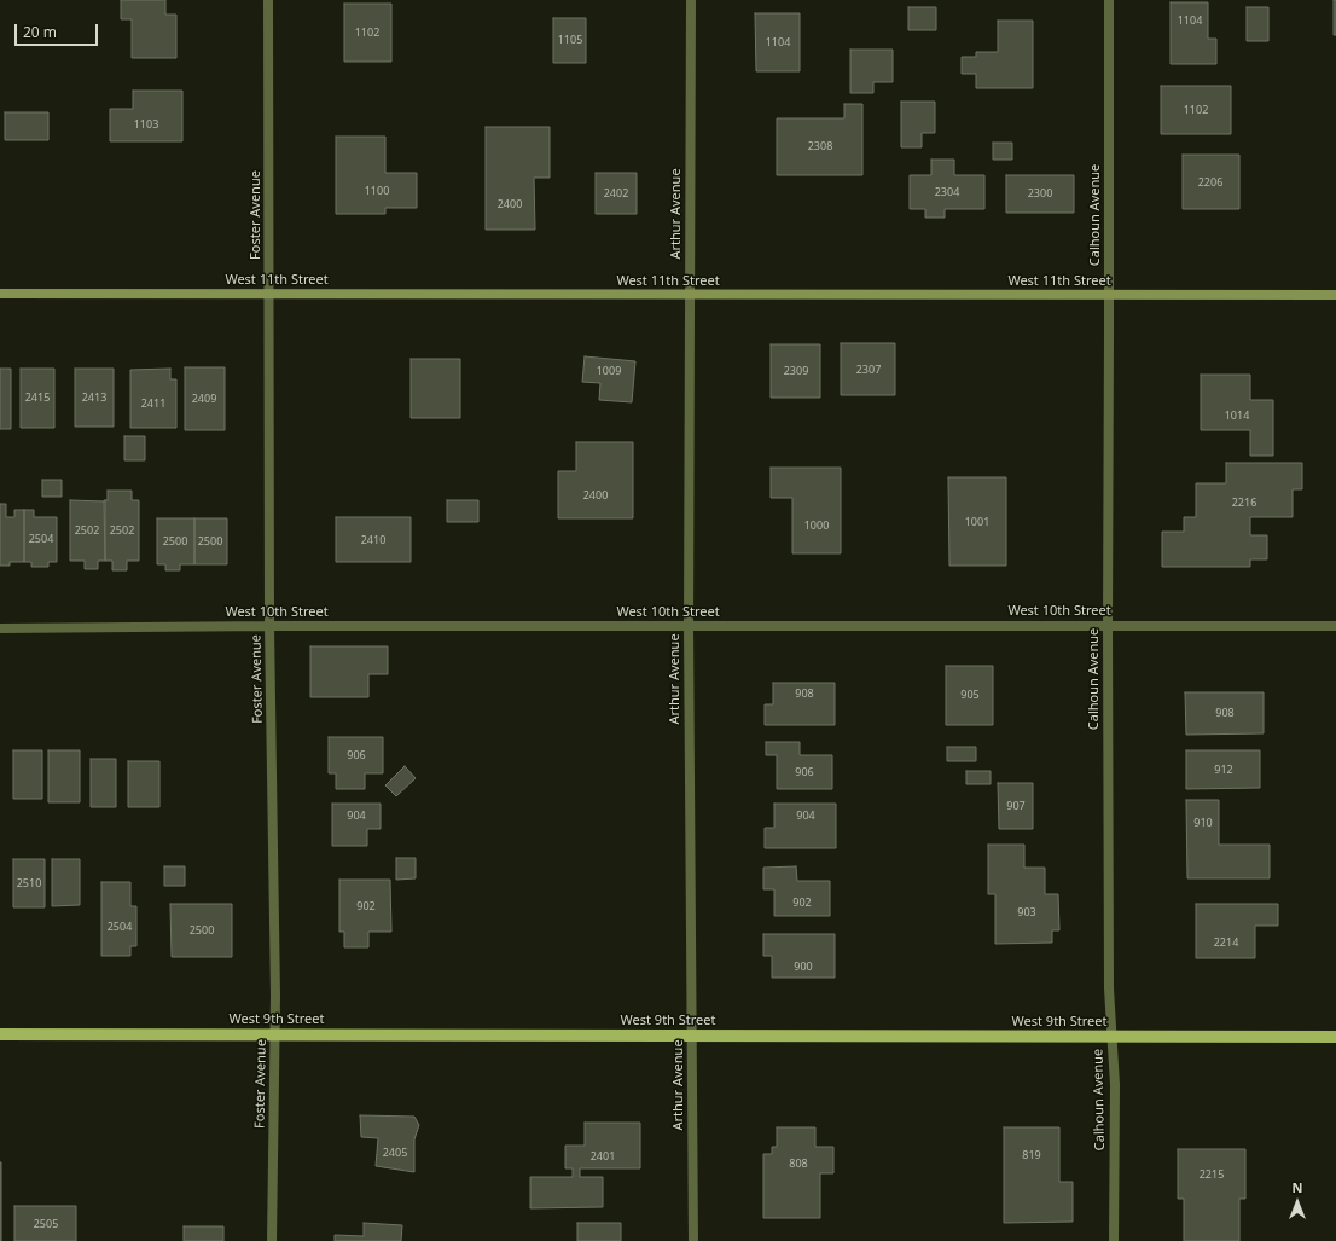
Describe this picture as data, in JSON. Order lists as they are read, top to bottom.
{
  "streets": {
    "main road": ["West 11th Street", "West 9th Street"],
    "street": [
      "Arthur Avenue",
      "Foster Avenue",
      "Calhoun Avenue",
      "West 10th Street"
    ]
  },
  "crossings": [
    ["Arthur Avenue", "West 11th Street"],
    ["Arthur Avenue", "West 10th Street"],
    ["Arthur Avenue", "West 9th Street"],
    ["Foster Avenue", "West 11th Street"],
    ["Foster Avenue", "West 10th Street"],
    ["Foster Avenue", "West 9th Street"],
    ["Calhoun Avenue", "West 11th Street"],
    ["Calhoun Avenue", "West 10th Street"],
    ["Calhoun Avenue", "West 9th Street"]
  ],
  "house_numbers": [
    "1104",
    "1102",
    "1105",
    "1104",
    "1102",
    "1103",
    "2308",
    "2206",
    "1100",
    "2304",
    "2402",
    "2300",
    "2400",
    "2307",
    "1009",
    "2309",
    "2415",
    "2413",
    "2409",
    "2411",
    "1014",
    "2400",
    "2216",
    "1001",
    "1000",
    "2502",
    "2502",
    "2504",
    "2410",
    "2500",
    "2500",
    "908",
    "905",
    "908",
    "906",
    "912",
    "906",
    "907",
    "904",
    "904",
    "910",
    "2510",
    "902",
    "902",
    "903",
    "2504",
    "2500",
    "2214",
    "900",
    "2405",
    "819",
    "2401",
    "808",
    "2215",
    "2505"
  ],
  "scale_bar": "20 m",
  "north": "top"
}
